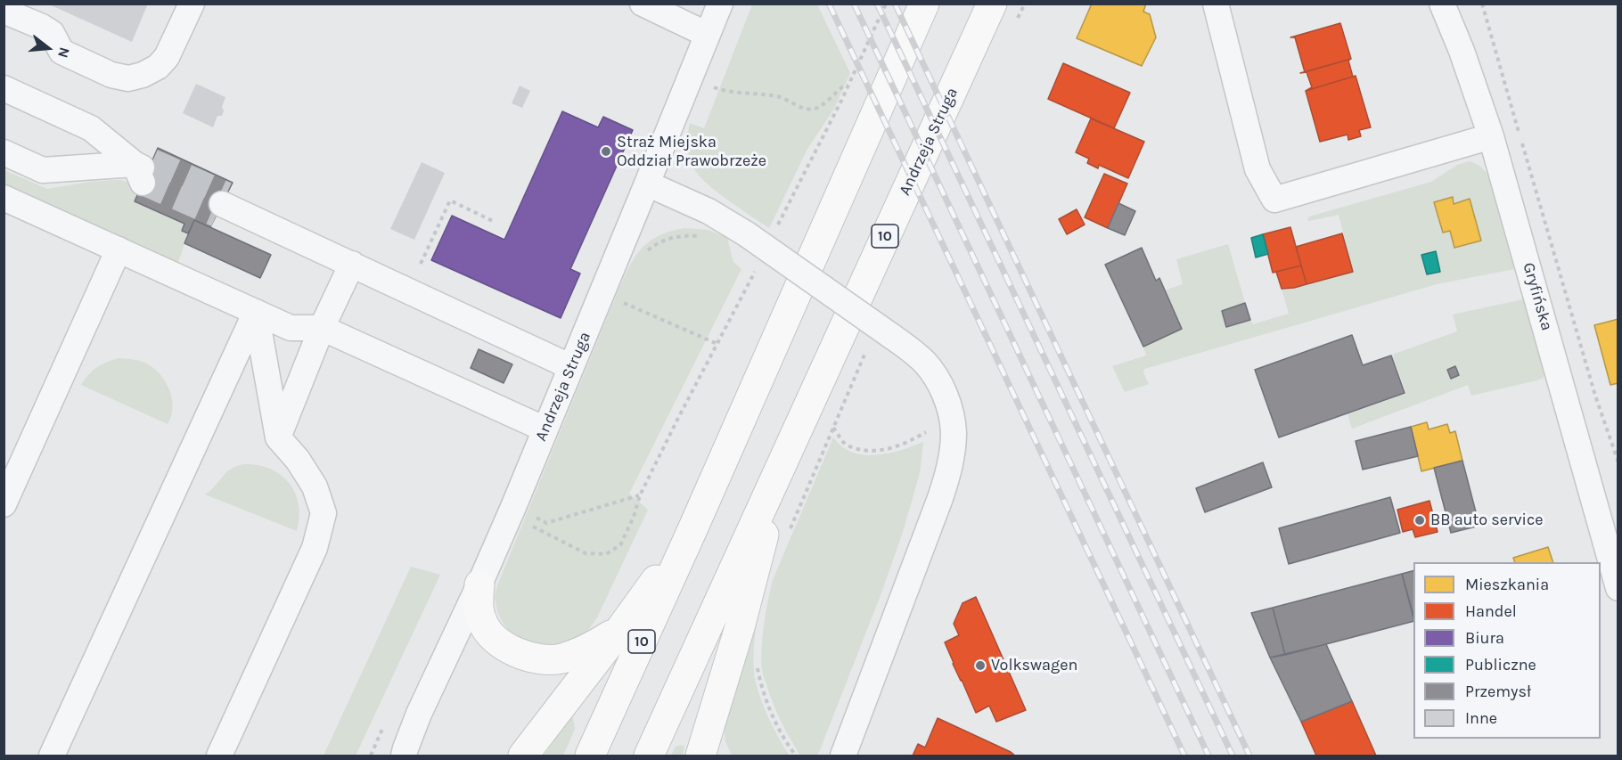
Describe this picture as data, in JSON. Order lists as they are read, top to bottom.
{
  "streets": {
    "main road": ["Andrzeja Struga", "10"],
    "street": ["Gryfińska"]
  },
  "places": ["Straż Miejska Oddział Prawobrzeże", "BB auto service", "Volkswagen"],
  "legend": [
    "Mieszkania",
    "Handel",
    "Biura",
    "Publiczne",
    "Przemysł",
    "Inne"
  ],
  "north": "right"
}
